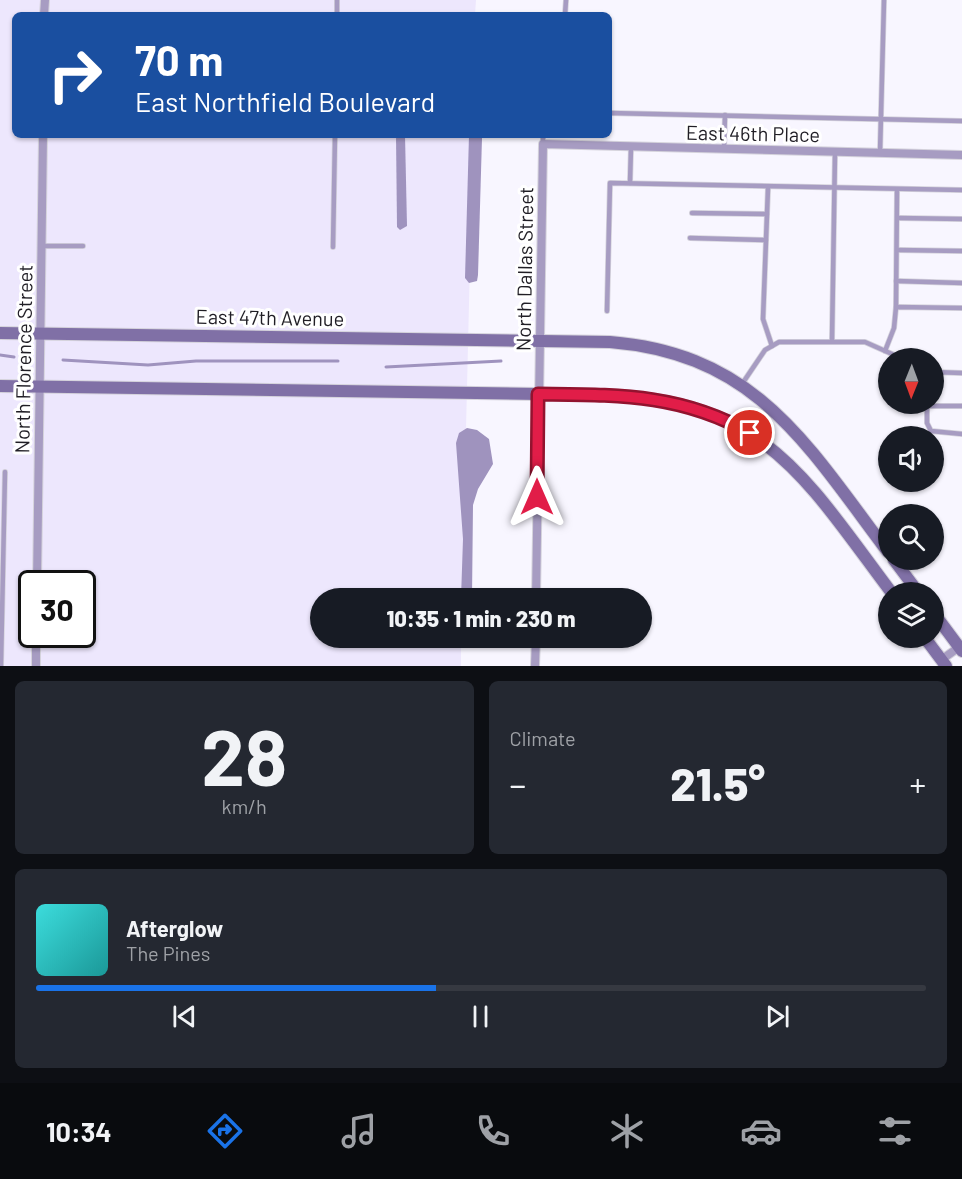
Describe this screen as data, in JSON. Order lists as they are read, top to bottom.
{
  "streets": {
    "main road": ["East 47th Avenue"],
    "street": ["East 46th Place", "North Dallas Street", "North Florence Street"]
  },
  "crossings": [
    ["East 46th Place", "North Dallas Street"],
    ["North Dallas Street", "East 47th Avenue"],
    ["East 47th Avenue", "North Florence Street"]
  ],
  "north": "bottom",
  "page": {
    "turn": ["70 m", "East Northfield Boulevard"],
    "limit": "30",
    "trip": "10:35 · 1 min · 230 m",
    "tile": [
      ["28", "km/h"],
      "Climate"
    ],
    "heat": ["−", "21.5°", "+"],
    "song": ["Afterglow", "The Pines"],
    "tabs": "10:34"
  }
}
